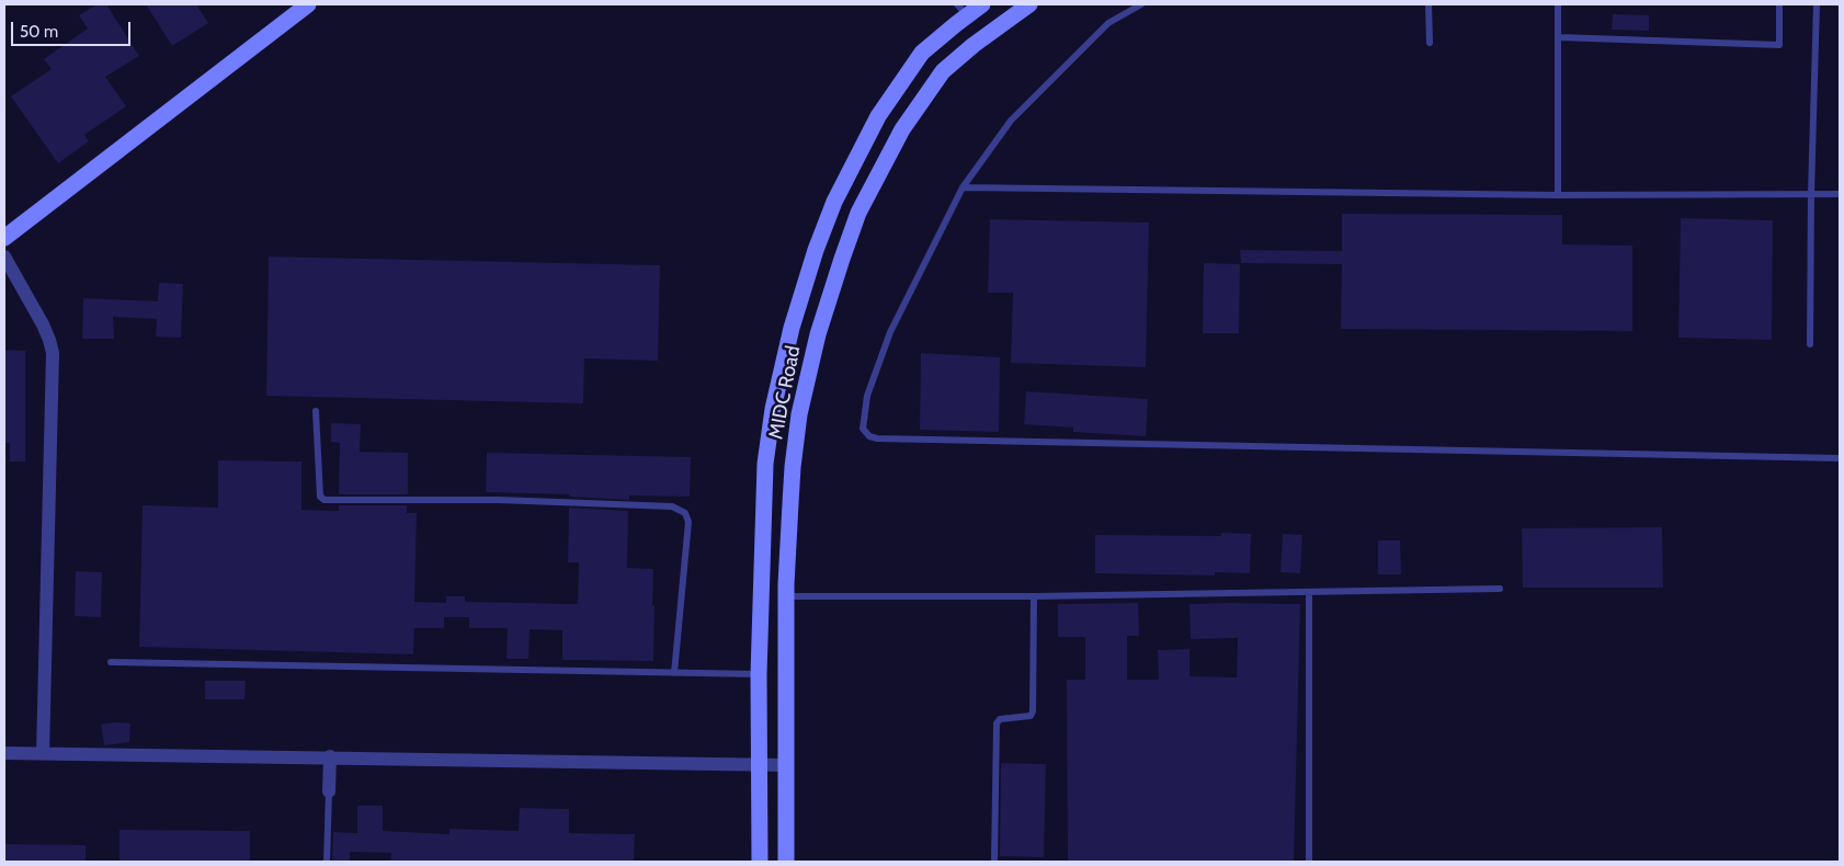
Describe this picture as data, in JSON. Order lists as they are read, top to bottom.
{
  "streets": {
    "main road": ["MIDC Road"]
  },
  "scale_bar": "50 m"
}
